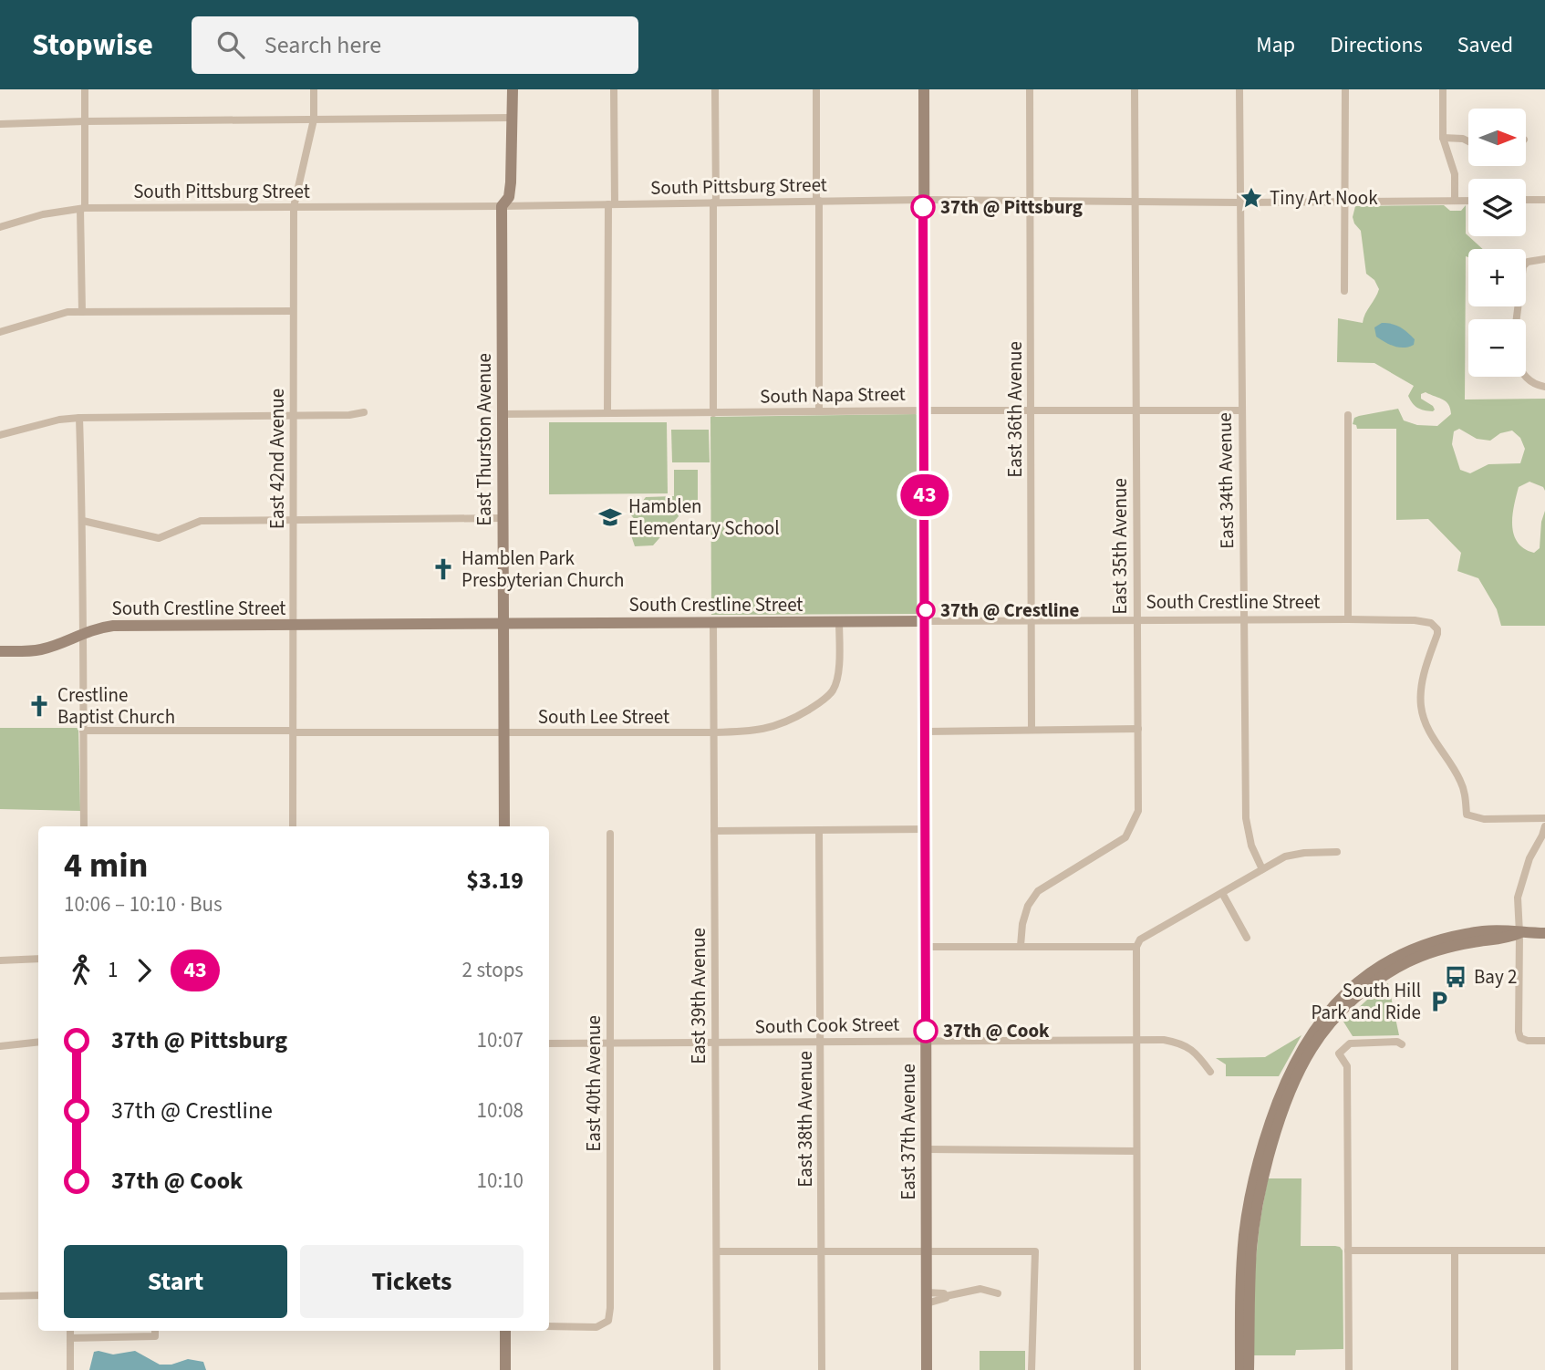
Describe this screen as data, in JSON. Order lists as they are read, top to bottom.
{
  "streets": {
    "street": [
      "South Pittsburg Street",
      "South Napa Street",
      "East 36th Avenue",
      "East Thurston Avenue",
      "East 42nd Avenue",
      "East 34th Avenue",
      "East 35th Avenue",
      "South Crestline Street",
      "South Lee Street",
      "East 39th Avenue",
      "South Cook Street",
      "East 40th Avenue",
      "East 38th Avenue",
      "East 37th Avenue"
    ]
  },
  "crossings": [
    ["South Pittsburg Street", "East 36th Avenue"],
    ["South Pittsburg Street", "East Thurston Avenue"],
    ["South Pittsburg Street", "East 42nd Avenue"],
    ["South Pittsburg Street", "East 34th Avenue"],
    ["South Pittsburg Street", "East 35th Avenue"],
    ["South Pittsburg Street", "East 37th Avenue"],
    ["South Napa Street", "East 36th Avenue"],
    ["South Napa Street", "East Thurston Avenue"],
    ["South Napa Street", "East 34th Avenue"],
    ["South Napa Street", "East 35th Avenue"],
    ["South Napa Street", "East 37th Avenue"],
    ["East 36th Avenue", "South Crestline Street"],
    ["East Thurston Avenue", "South Crestline Street"],
    ["East Thurston Avenue", "South Lee Street"],
    ["East 42nd Avenue", "South Crestline Street"],
    ["East 42nd Avenue", "South Lee Street"],
    ["East 34th Avenue", "South Crestline Street"],
    ["East 35th Avenue", "South Crestline Street"],
    ["South Crestline Street", "South Lee Street"],
    ["South Crestline Street", "East 39th Avenue"],
    ["South Crestline Street", "East 37th Avenue"],
    ["South Lee Street", "East 39th Avenue"],
    ["East 39th Avenue", "South Cook Street"],
    ["South Cook Street", "East 40th Avenue"],
    ["South Cook Street", "East 38th Avenue"],
    ["South Cook Street", "East 37th Avenue"]
  ],
  "places": {
    "place": ["Tiny Art Nook"],
    "other": ["37th @ Pittsburg", "37th @ Crestline", "37th @ Cook"],
    "school or university": ["Hamblen Elementary School"],
    "church": ["Hamblen Park Presbyterian Church", "Crestline Baptist Church"],
    "bus stop": ["Bay 2"],
    "parking": ["South Hill Park and Ride"]
  },
  "lines": ["bus line 43"],
  "north": "right",
  "page": {
    "header": "Stopwise",
    "search": "Search here",
    "nav": ["Map", "Directions", "Saved"],
    "on_map": "43",
    "map_buttons": ["+", "−"],
    "heading": ["4 min", "10:06 – 10:10 · Bus", "$3.19"],
    "legs": ["1", "43", "2 stops"],
    "list": [
      {
        "name": "37th @ Pittsburg",
        "value": "10:07"
      },
      {
        "name": "37th @ Crestline",
        "value": "10:08"
      },
      {
        "name": "37th @ Cook",
        "value": "10:10"
      }
    ],
    "buttons": ["Start", "Tickets"]
  }
}
